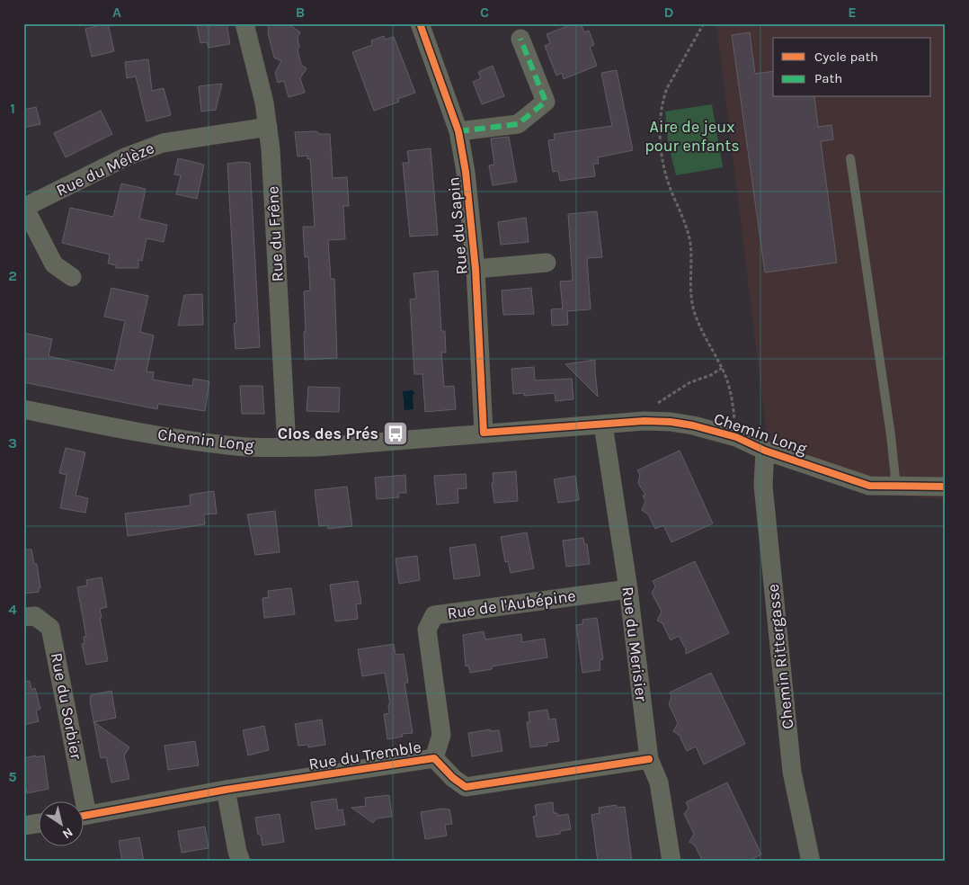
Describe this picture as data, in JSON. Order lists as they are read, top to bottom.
{
  "streets": {
    "street": [
      "Rue du Mélèze",
      "Rue du Sapin",
      "Rue du Frêne",
      "Chemin Long",
      "Rue de l'Aubépine",
      "Rue du Merisier",
      "Chemin Rittergasse",
      "Rue du Sorbier",
      "Rue du Tremble"
    ]
  },
  "crossings": [
    ["Rue du Mélèze", "Rue du Frêne"],
    ["Rue du Sapin", "Chemin Long"],
    ["Rue du Frêne", "Chemin Long"],
    ["Chemin Long", "Rue du Merisier"],
    ["Chemin Long", "Chemin Rittergasse"],
    ["Rue de l'Aubépine", "Rue du Merisier"],
    ["Rue de l'Aubépine", "Rue du Tremble"],
    ["Rue du Merisier", "Rue du Tremble"]
  ],
  "parks": ["Aire de jeux pour enfants"],
  "places": {
    "bus stop": ["Clos des Prés"]
  },
  "legend": ["Cycle path", "Path"],
  "north": "bottom right",
  "grid": {
    "columns": [
      "A",
      "B",
      "C",
      "D",
      "E"
    ],
    "rows": [
      "1",
      "2",
      "3",
      "4",
      "5"
    ]
  }
}
